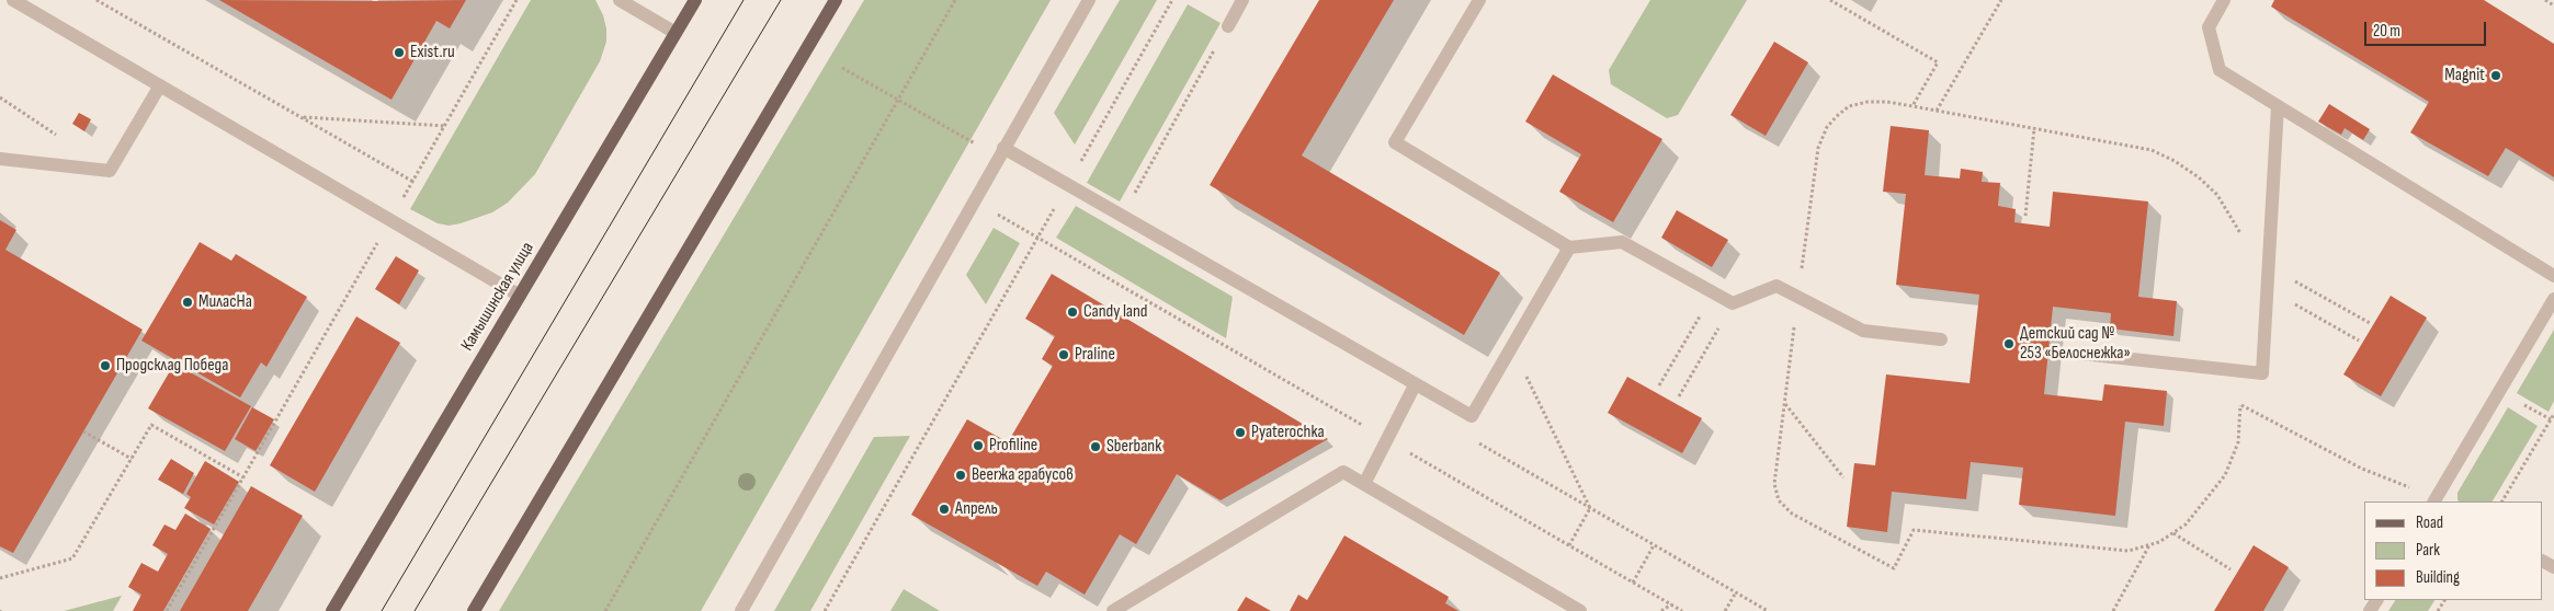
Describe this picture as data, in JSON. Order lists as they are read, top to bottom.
{
  "streets": {
    "main road": ["Камышинская улица"]
  },
  "places": [
    "Exist.ru",
    "Magnit",
    "МиласНа",
    "Candy land",
    "Детский сад № 253 «Белоснежка»",
    "Praline",
    "Продсклад Победа",
    "Pyaterochka",
    "Profiline",
    "Sberbank",
    "Beerжа грабусов",
    "Апрель"
  ],
  "legend": ["Road", "Park", "Building"],
  "scale_bar": "20 m"
}
